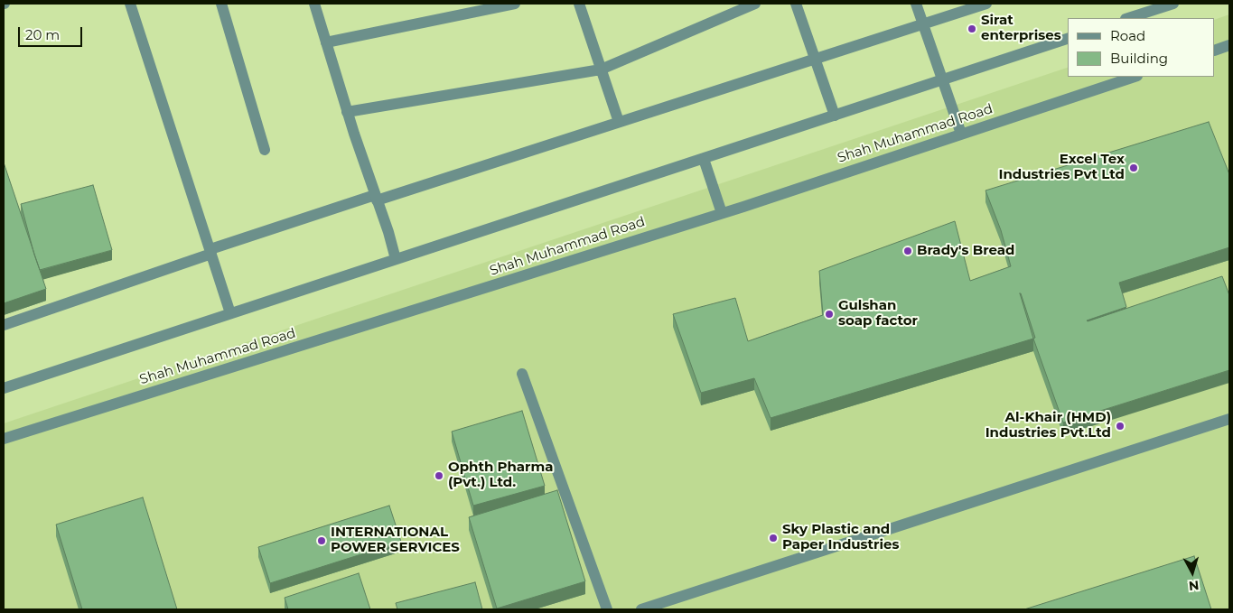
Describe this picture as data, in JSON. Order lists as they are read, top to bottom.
{
  "streets": {
    "street": ["Shah Muhammad Road"]
  },
  "places": [
    "Sirat enterprises",
    "Excel Tex Industries Pvt Ltd",
    "Brady's Bread",
    "Gulshan soap factor",
    "Al-Khair (HMD) Industries Pvt.Ltd",
    "Ophth Pharma (Pvt.) Ltd.",
    "Sky Plastic and Paper Industries",
    "INTERNATIONAL POWER SERVICES"
  ],
  "legend": ["Road", "Building"],
  "scale_bar": "20 m",
  "north": "bottom"
}
